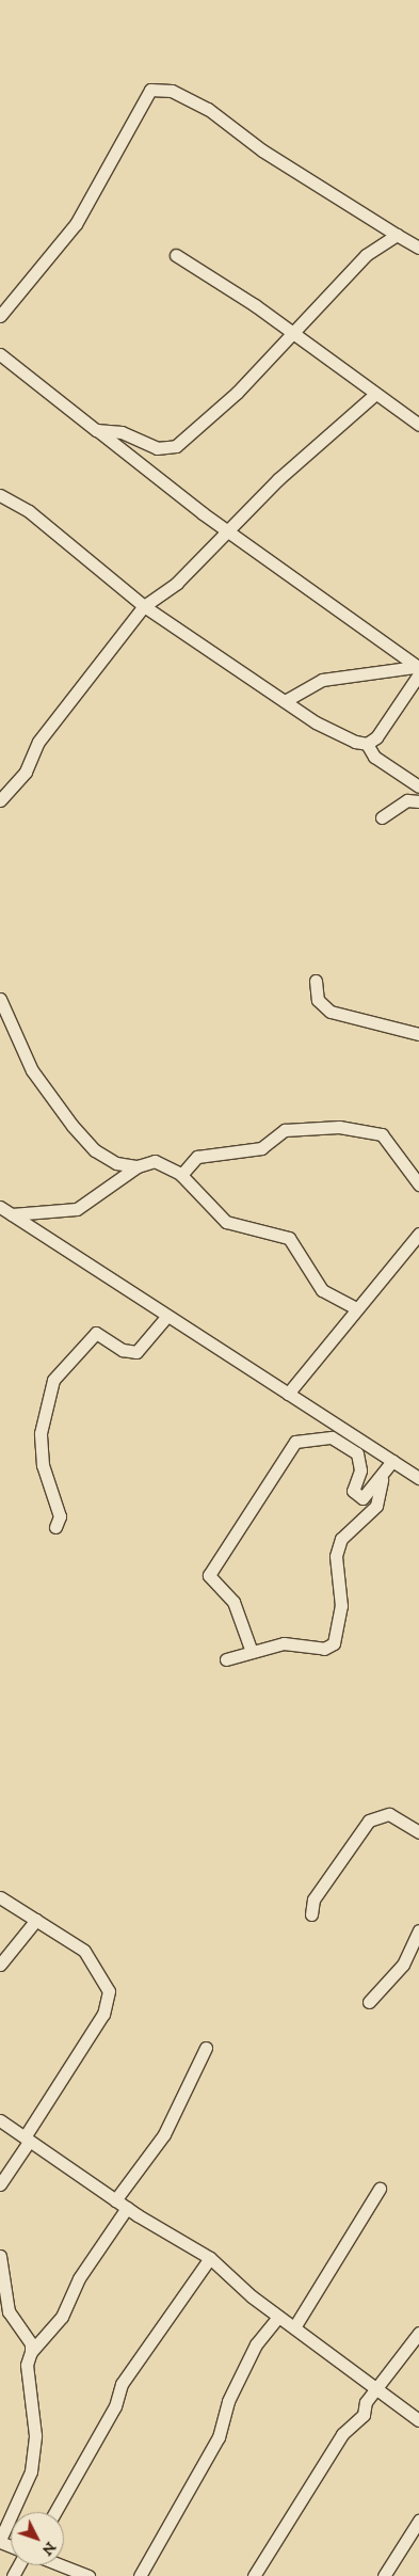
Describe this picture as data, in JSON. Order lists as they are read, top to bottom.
{
  "north": "bottom right"
}
